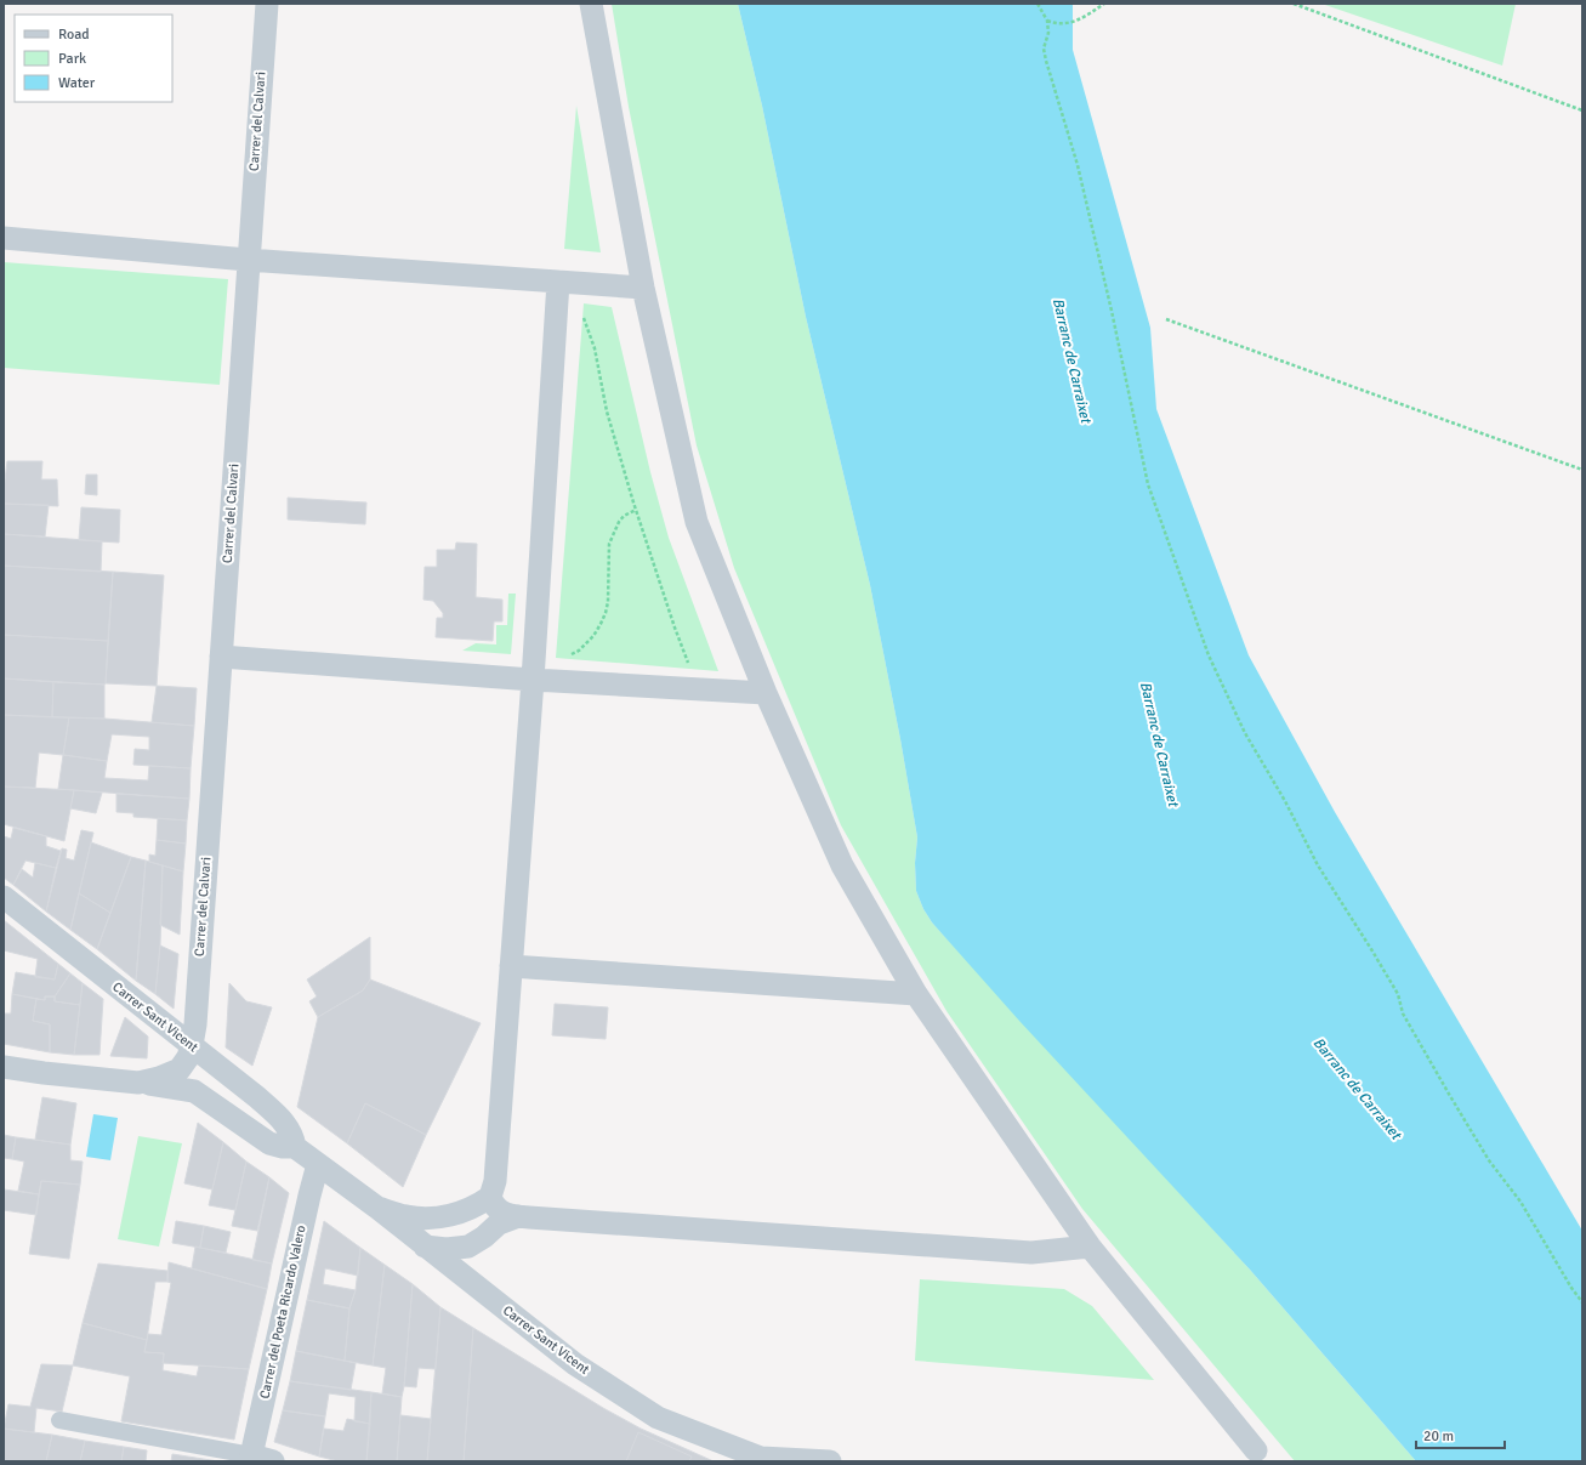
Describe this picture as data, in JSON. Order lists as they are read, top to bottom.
{
  "streets": {
    "street": ["Carrer del Calvari", "Carrer Sant Vicent", "Carrer del Poeta Ricardo Valero"]
  },
  "crossings": [
    ["Carrer del Calvari", "Carrer Sant Vicent"],
    ["Carrer Sant Vicent", "Carrer del Poeta Ricardo Valero"]
  ],
  "water": ["Barranc de Carraixet"],
  "legend": ["Road", "Park", "Water"],
  "scale_bar": "20 m"
}
